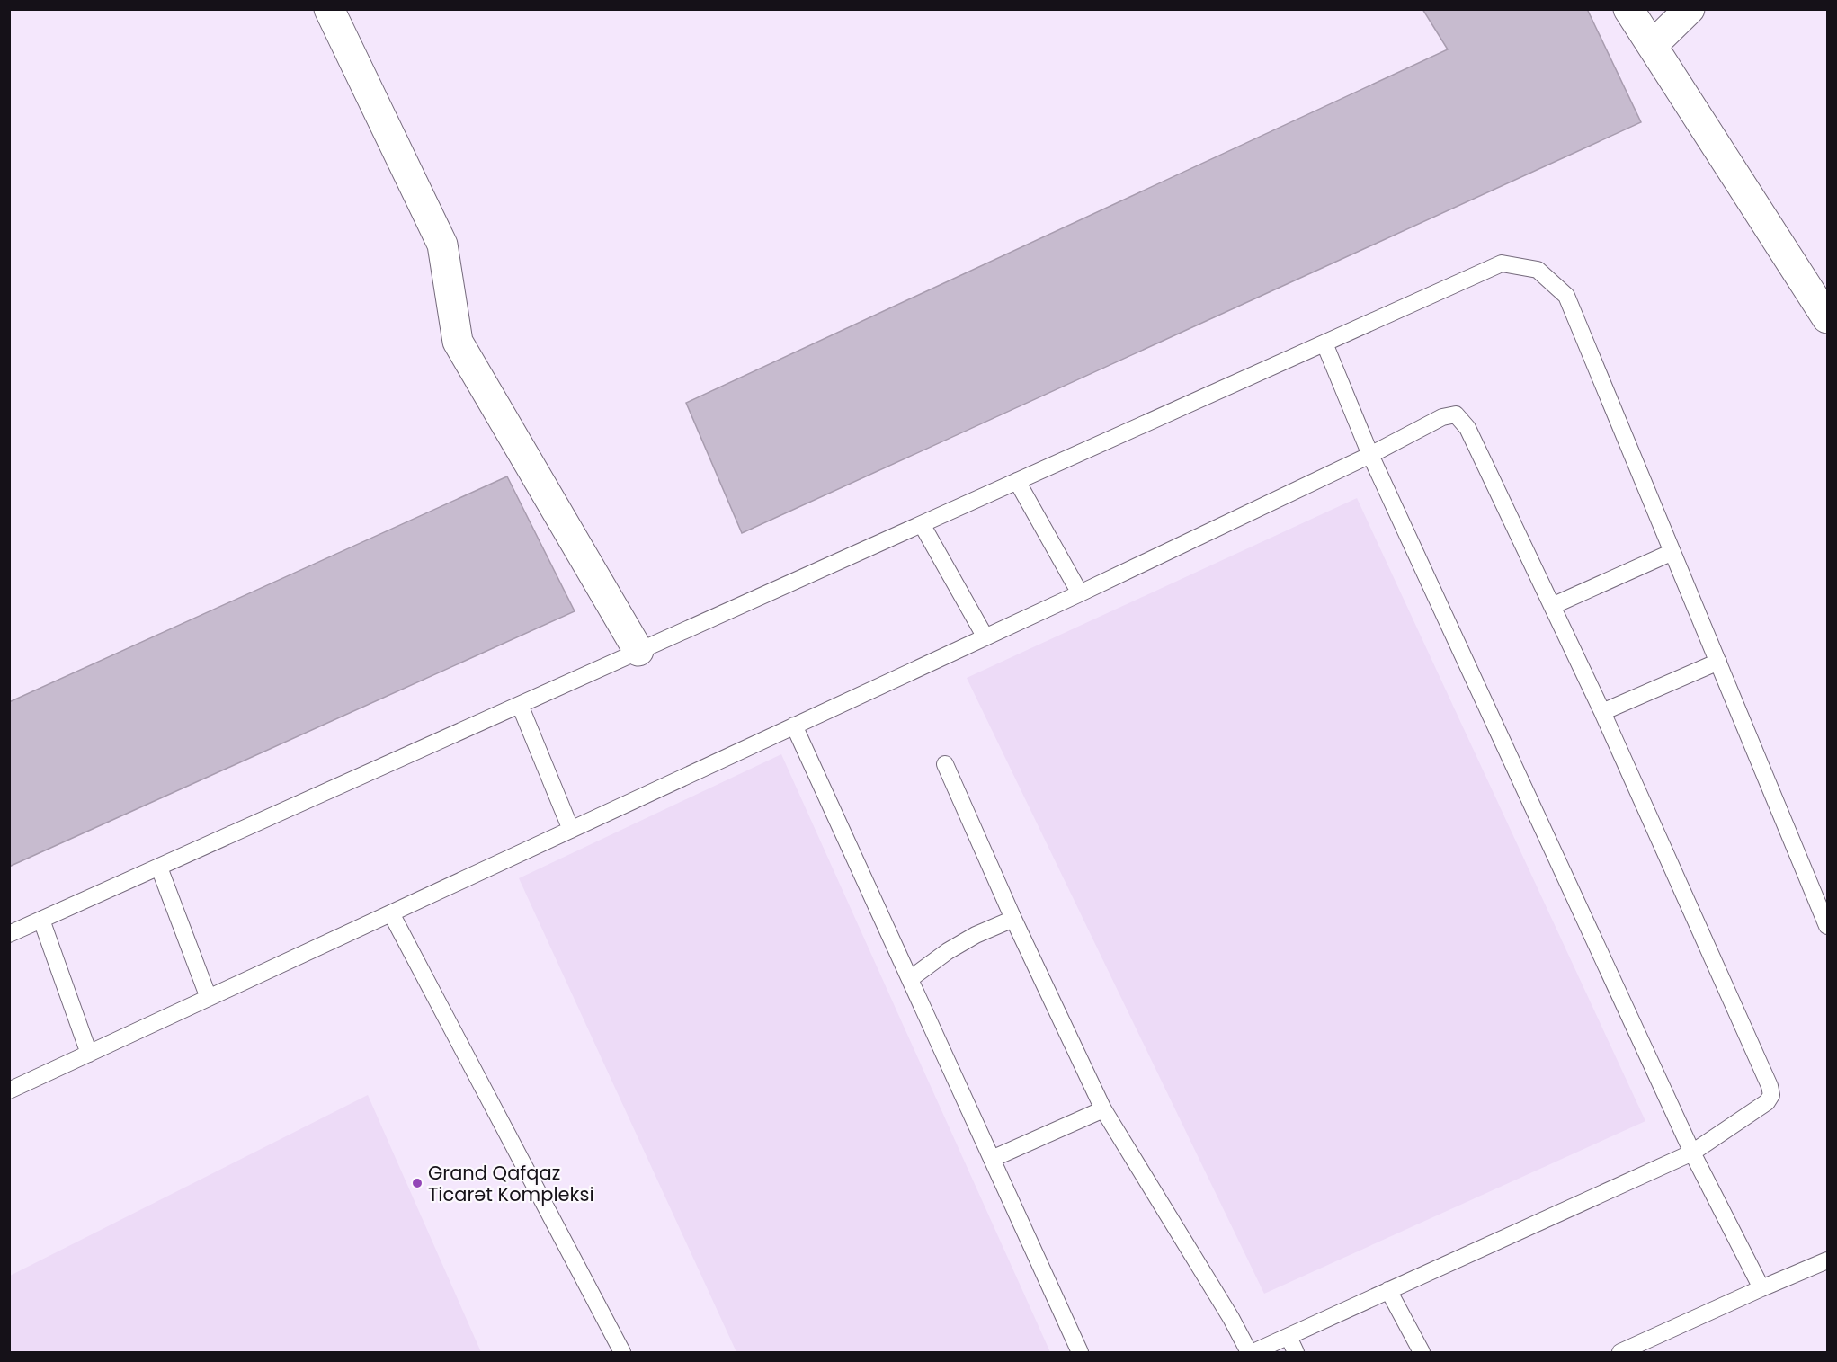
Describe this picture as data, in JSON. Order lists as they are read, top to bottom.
{
  "places": ["Grand Qafqaz Ticarət Kompleksi"]
}
